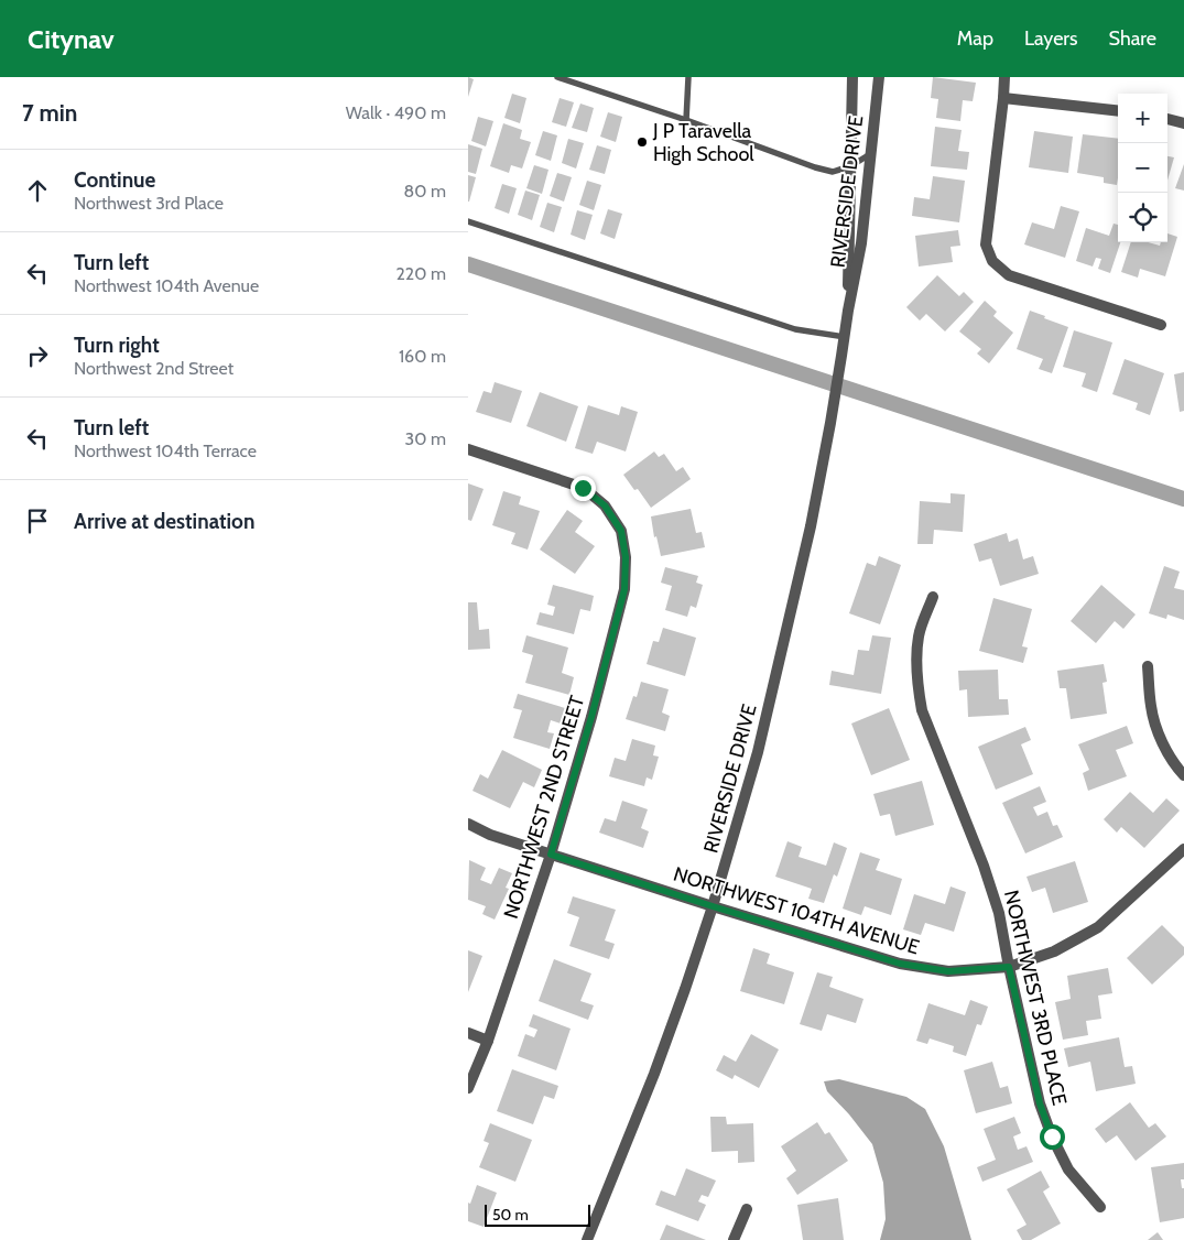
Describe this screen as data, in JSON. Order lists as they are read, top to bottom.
{
  "streets": {
    "street": [
      "RIVERSIDE DRIVE",
      "NORTHWEST 2ND STREET",
      "NORTHWEST 104TH AVENUE",
      "NORTHWEST 3RD PLACE"
    ]
  },
  "crossings": [
    ["RIVERSIDE DRIVE", "NORTHWEST 104TH AVENUE"],
    ["NORTHWEST 2ND STREET", "NORTHWEST 104TH AVENUE"],
    ["NORTHWEST 104TH AVENUE", "NORTHWEST 3RD PLACE"]
  ],
  "places": ["J P Taravella High School"],
  "scale_bar": "50 m",
  "page": {
    "header": "Citynav",
    "nav": ["Map", "Layers", "Share"],
    "heading": ["7 min", "Walk · 490 m"],
    "map_buttons": ["+", "−"],
    "list": [
      ["Continue", "Northwest 3rd Place", "80 m"],
      ["Turn left", "Northwest 104th Avenue", "220 m"],
      ["Turn right", "Northwest 2nd Street", "160 m"],
      ["Turn left", "Northwest 104th Terrace", "30 m"],
      "Arrive at destination"
    ],
    "scale": "50 m"
  }
}
